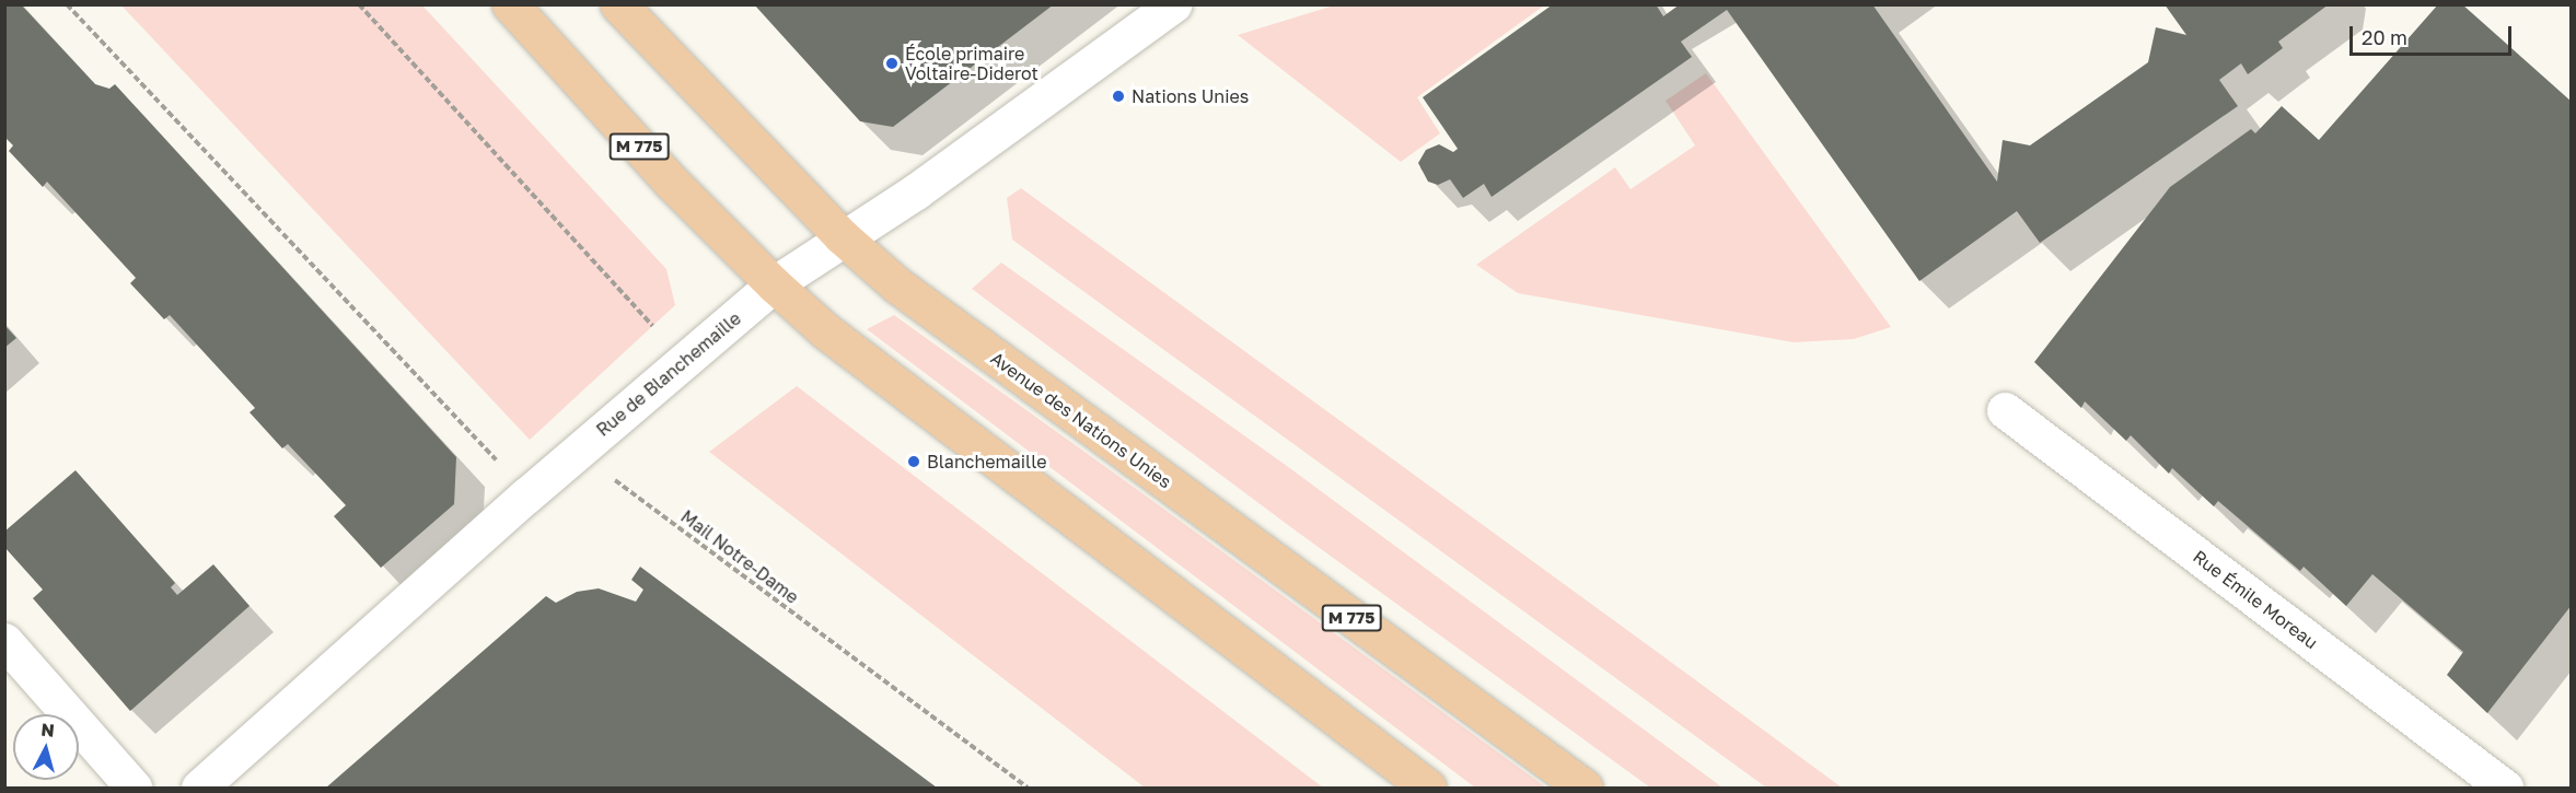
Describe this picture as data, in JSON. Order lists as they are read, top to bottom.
{
  "streets": {
    "main road": ["M 775", "Avenue des Nations Unies"],
    "street": ["Rue de Blanchemaille", "Rue Émile Moreau"],
    "path": ["Mail Notre-Dame"]
  },
  "crossings": [
    ["M 775", "Rue de Blanchemaille"],
    ["Rue de Blanchemaille", "Avenue des Nations Unies"]
  ],
  "places": ["École primaire Voltaire-Diderot", "Nations Unies", "Blanchemaille"],
  "scale_bar": "20 m",
  "north": "top"
}
